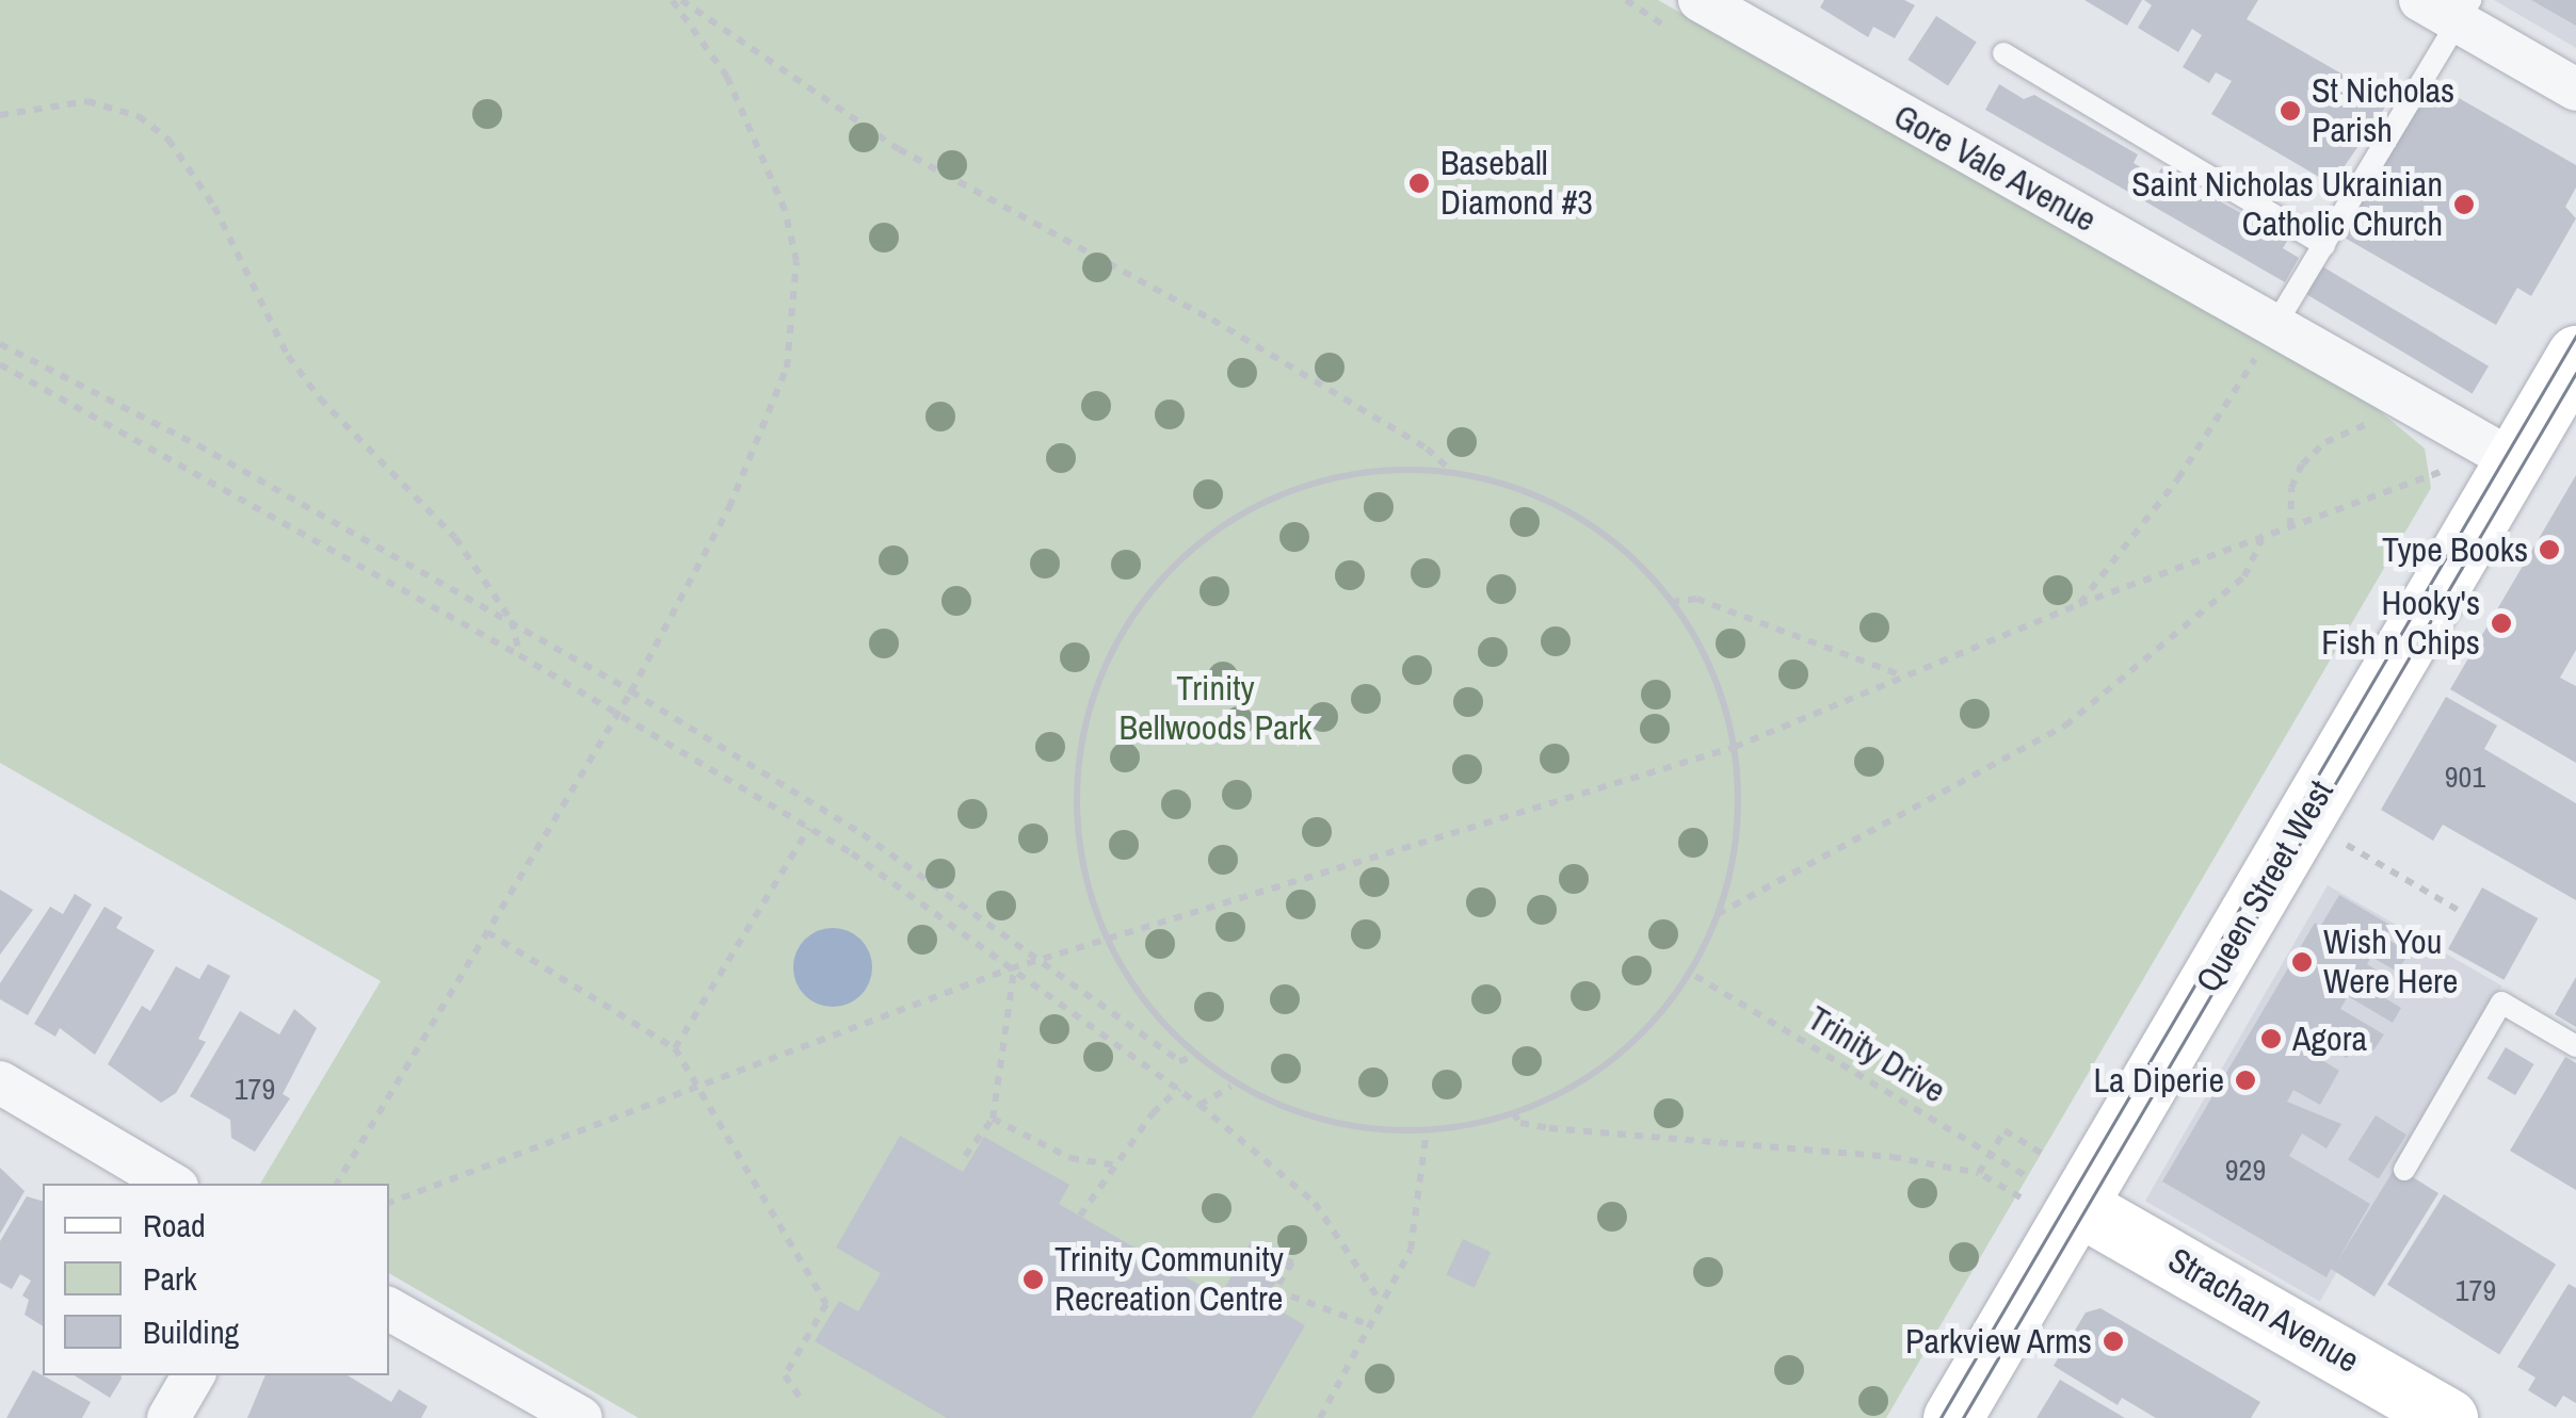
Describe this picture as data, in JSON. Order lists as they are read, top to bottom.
{
  "streets": {
    "main road": ["Queen Street West", "Strachan Avenue"],
    "street": ["Gore Vale Avenue"],
    "path": ["Trinity Drive"]
  },
  "crossings": [
    ["Gore Vale Avenue", "Queen Street West"],
    ["Queen Street West", "Trinity Drive"],
    ["Queen Street West", "Strachan Avenue"],
    ["Trinity Drive", "Strachan Avenue"]
  ],
  "parks": ["Trinity Bellwoods Park"],
  "places": [
    "St Nicholas Parish",
    "Baseball Diamond #3",
    "Saint Nicholas Ukrainian Catholic Church",
    "Type Books",
    "Hooky's Fish n Chips",
    "Wish You Were Here",
    "Agora",
    "La Diperie",
    "Trinity Community Recreation Centre",
    "Parkview Arms"
  ],
  "house_numbers": [
    "901",
    "179",
    "929",
    "179"
  ],
  "legend": ["Road", "Park", "Building"]
}
